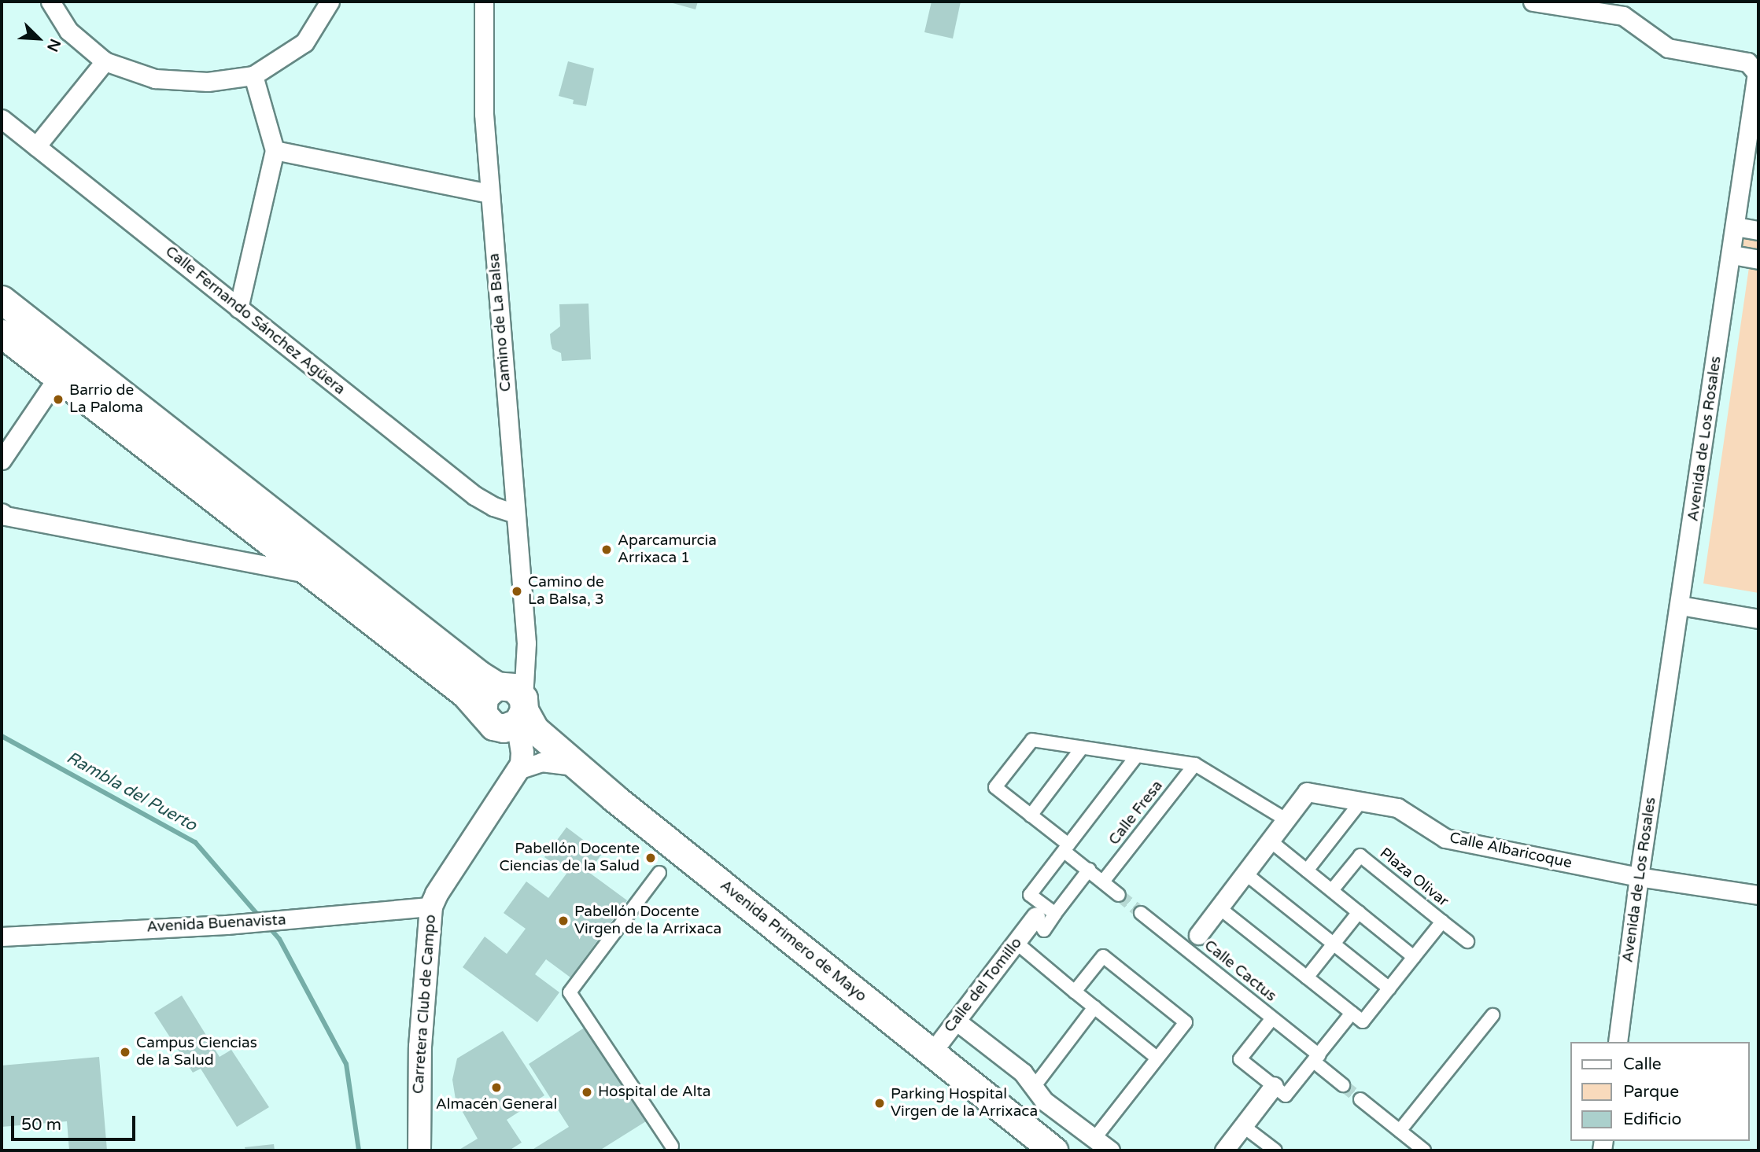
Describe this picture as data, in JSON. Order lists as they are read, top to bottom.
{
  "streets": {
    "main road": ["Avenida Primero de Mayo"],
    "street": [
      "Calle Fernando Sánchez Agüera",
      "Camino de La Balsa",
      "Avenida de Los Rosales",
      "Calle Fresa",
      "Calle Albaricoque",
      "Plaza Olivar",
      "Avenida Buenavista",
      "Calle Cactus",
      "Calle del Tomillo",
      "Carretera Club de Campo"
    ]
  },
  "crossings": [
    ["Calle Fernando Sánchez Agüera", "Camino de La Balsa"],
    ["Camino de La Balsa", "Avenida Primero de Mayo"],
    ["Camino de La Balsa", "Carretera Club de Campo"],
    ["Avenida de Los Rosales", "Calle Albaricoque"],
    ["Avenida Buenavista", "Carretera Club de Campo"],
    ["Avenida Primero de Mayo", "Calle del Tomillo"],
    ["Avenida Primero de Mayo", "Carretera Club de Campo"]
  ],
  "water": ["Rambla del Puerto"],
  "places": [
    "Barrio de La Paloma",
    "Aparcamurcia Arrixaca 1",
    "Camino de La Balsa, 3",
    "Pabellón Docente Ciencias de la Salud",
    "Pabellón Docente Virgen de la Arrixaca",
    "Campus Ciencias de la Salud",
    "Almacén General",
    "Hospital de Alta",
    "Parking Hospital Virgen de la Arrixaca"
  ],
  "legend": ["Calle", "Parque", "Edificio"],
  "scale_bar": "50 m",
  "north": "bottom right"
}
